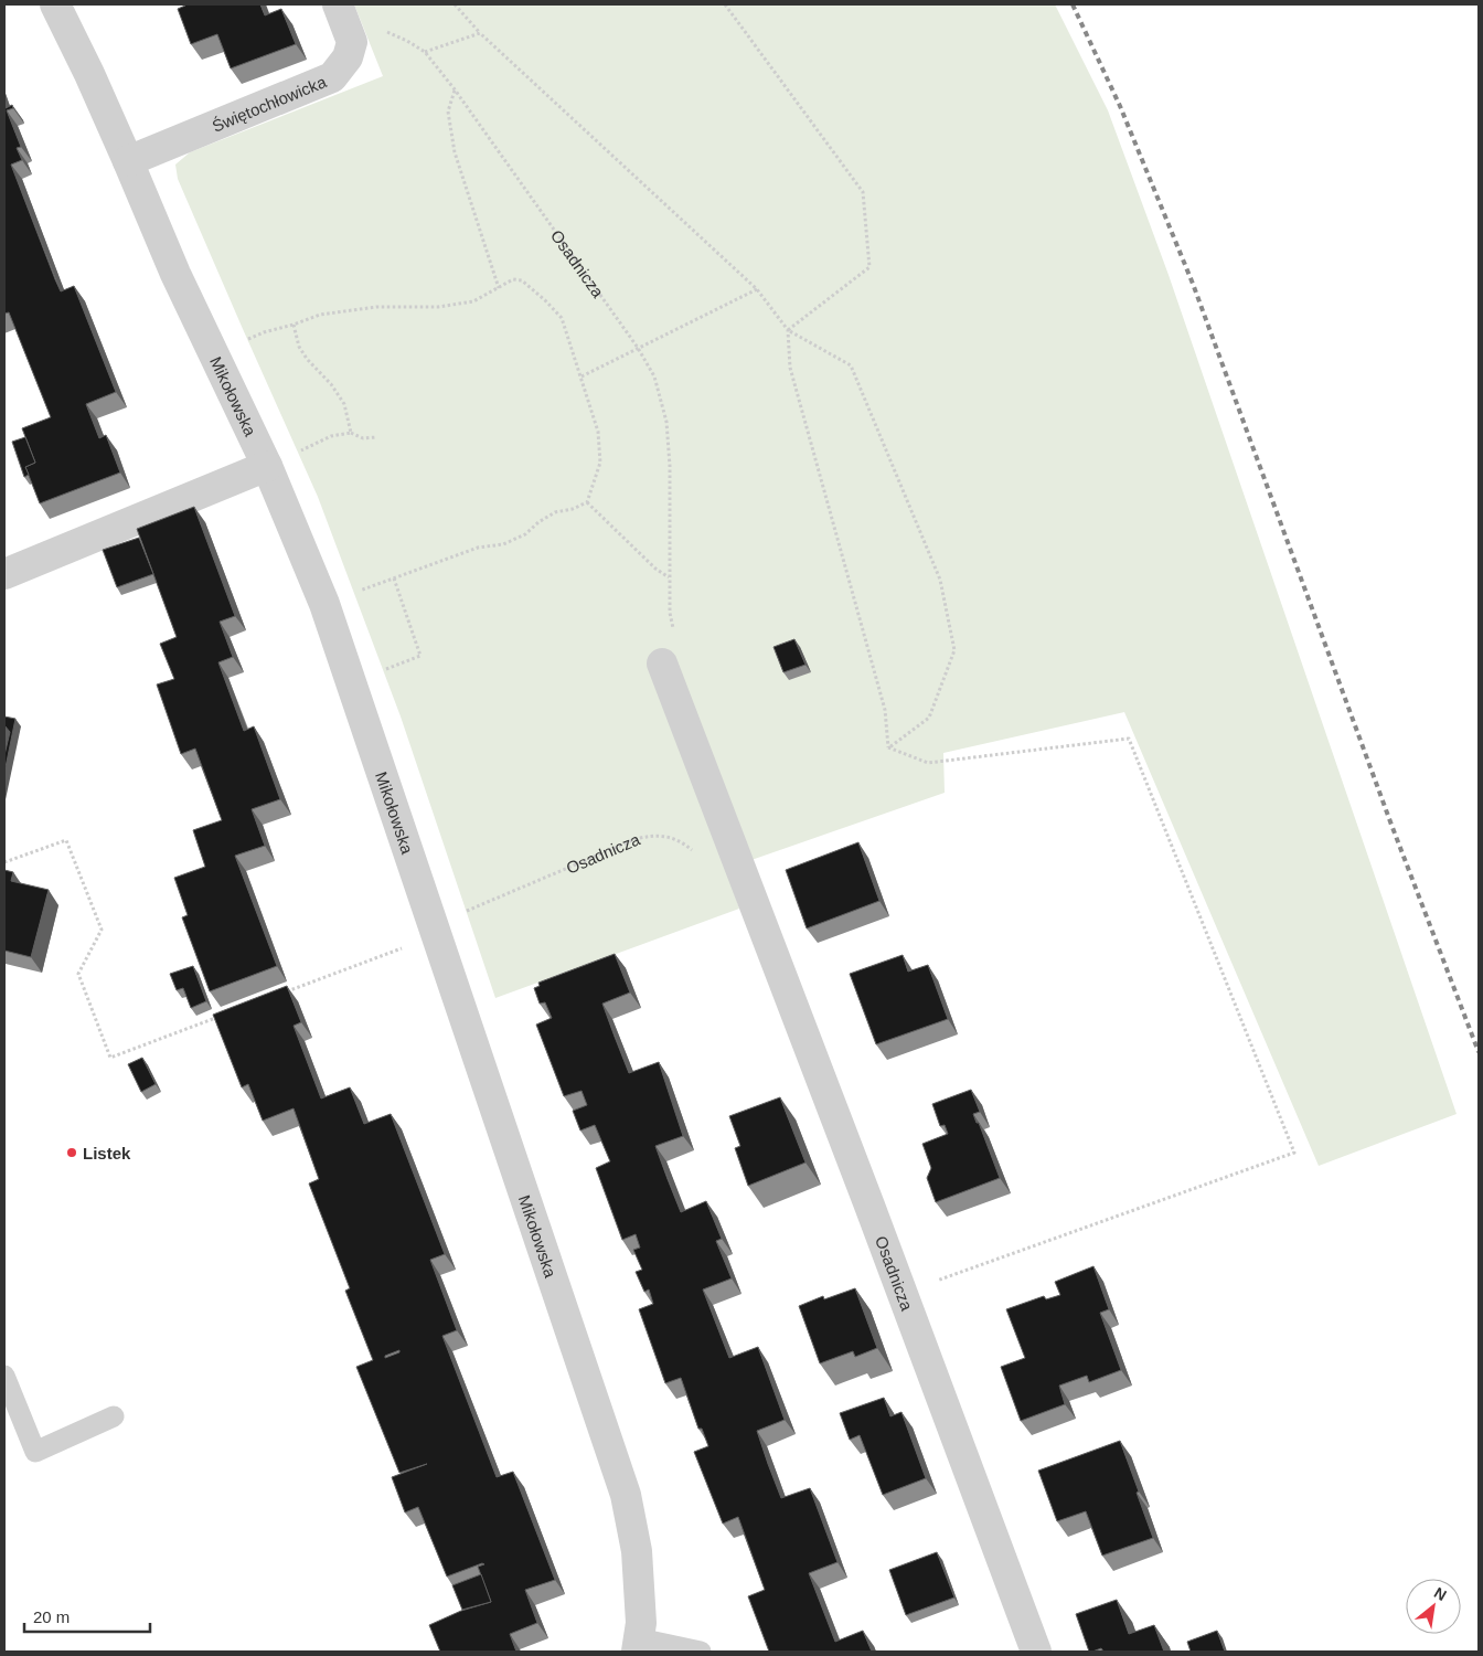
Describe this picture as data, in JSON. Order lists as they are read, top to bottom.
{
  "streets": {
    "street": ["Świętochłowicka", "Osadnicza", "Mikołowska"]
  },
  "crossings": [
    ["Świętochłowicka", "Osadnicza"],
    ["Świętochłowicka", "Mikołowska"],
    ["Osadnicza", "Mikołowska"]
  ],
  "places": ["Listek"],
  "scale_bar": "20 m",
  "north": "top right"
}
